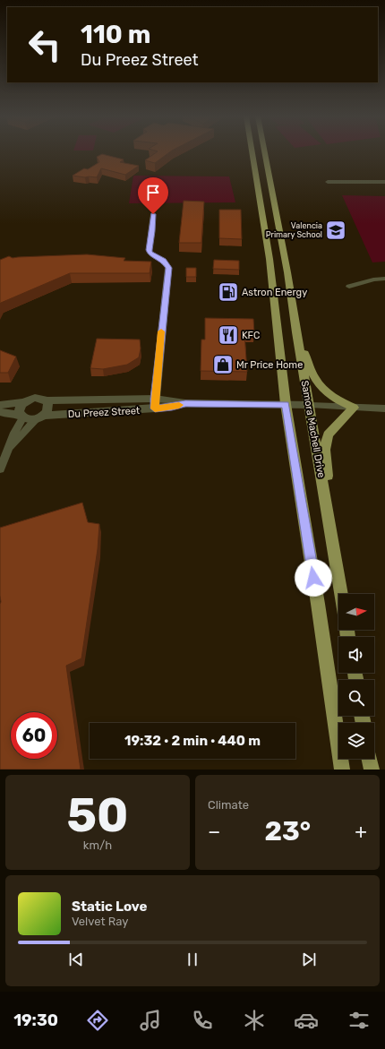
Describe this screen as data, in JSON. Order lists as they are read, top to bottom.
{
  "streets": {
    "main road": ["Samora Machell Drive"],
    "street": ["Du Preez Street"]
  },
  "crossings": [
    ["Du Preez Street", "Samora Machell Drive"]
  ],
  "places": {
    "school or university": ["Valencia Primary School"],
    "fuel station": ["Astron Energy"],
    "restaurant": ["KFC"],
    "shop": ["Mr Price Home"]
  },
  "north": "right",
  "page": {
    "turn": ["110 m", "Du Preez Street"],
    "limit": "60",
    "trip": "19:32 · 2 min · 440 m",
    "tile": [
      ["50", "km/h"],
      "Climate"
    ],
    "heat": ["−", "23°", "+"],
    "song": ["Static Love", "Velvet Ray"],
    "tabs": "19:30"
  }
}
